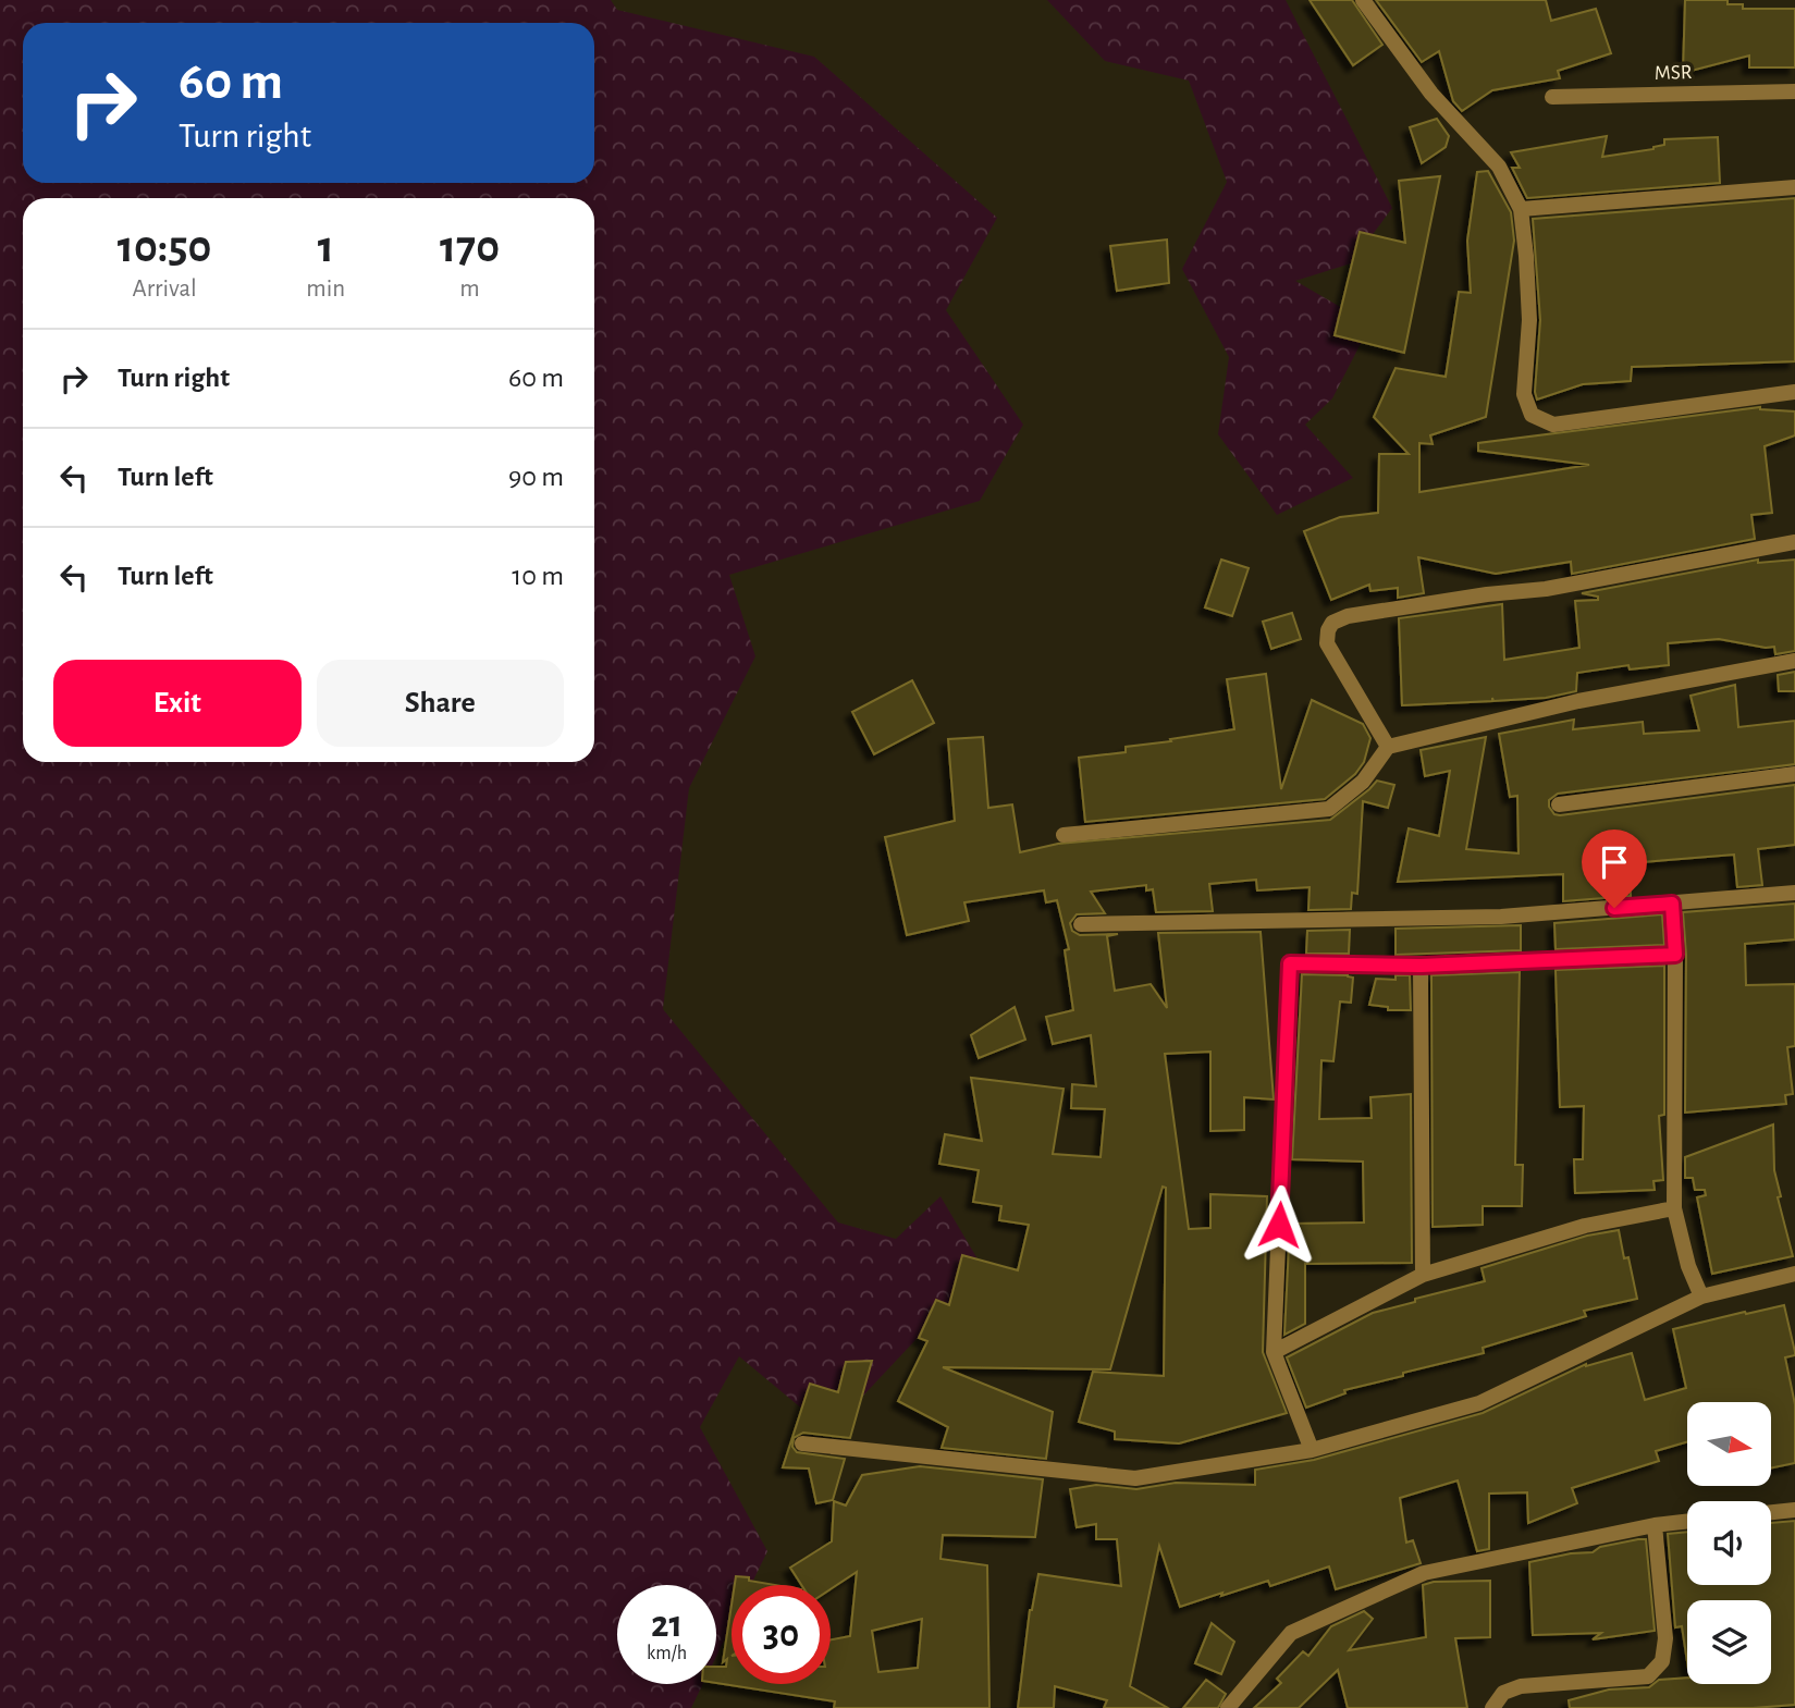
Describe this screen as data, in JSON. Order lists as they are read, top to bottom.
{
  "streets": {
    "street": ["MSR"]
  },
  "north": "right",
  "page": {
    "turn": ["60 m", "Turn right"],
    "eta": [
      "10:50",
      "Arrival",
      "1",
      "min",
      "170",
      "m"
    ],
    "list": [
      {
        "name": "Turn right",
        "value": "60 m"
      },
      {
        "name": "Turn left",
        "value": "90 m"
      },
      {
        "name": "Turn left",
        "value": "10 m"
      }
    ],
    "buttons": ["Exit", "Share"],
    "speed": "21 km/h",
    "limit": "30"
  }
}
